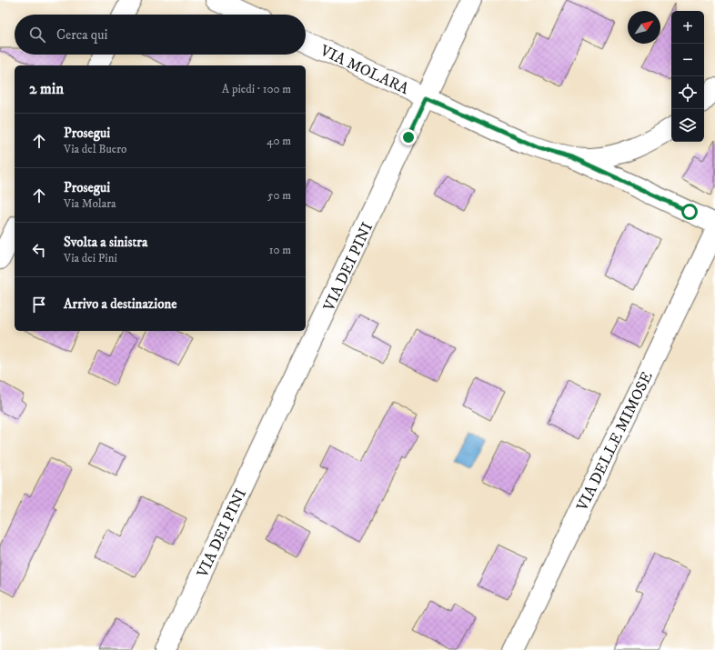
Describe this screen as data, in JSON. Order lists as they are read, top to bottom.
{
  "streets": {
    "street": ["VIA MOLARA", "VIA DEI PINI", "VIA DELLE MIMOSE"]
  },
  "crossings": [
    ["VIA MOLARA", "VIA DEI PINI"]
  ],
  "north": "top right",
  "page": {
    "map_buttons": ["+", "−"],
    "search": "Cerca qui",
    "heading": ["2 min", "A piedi · 100 m"],
    "list": [
      ["Prosegui", "Via del Buero", "40 m"],
      ["Prosegui", "Via Molara", "50 m"],
      ["Svolta a sinistra", "Via dei Pini", "10 m"],
      "Arrivo a destinazione"
    ]
  }
}
